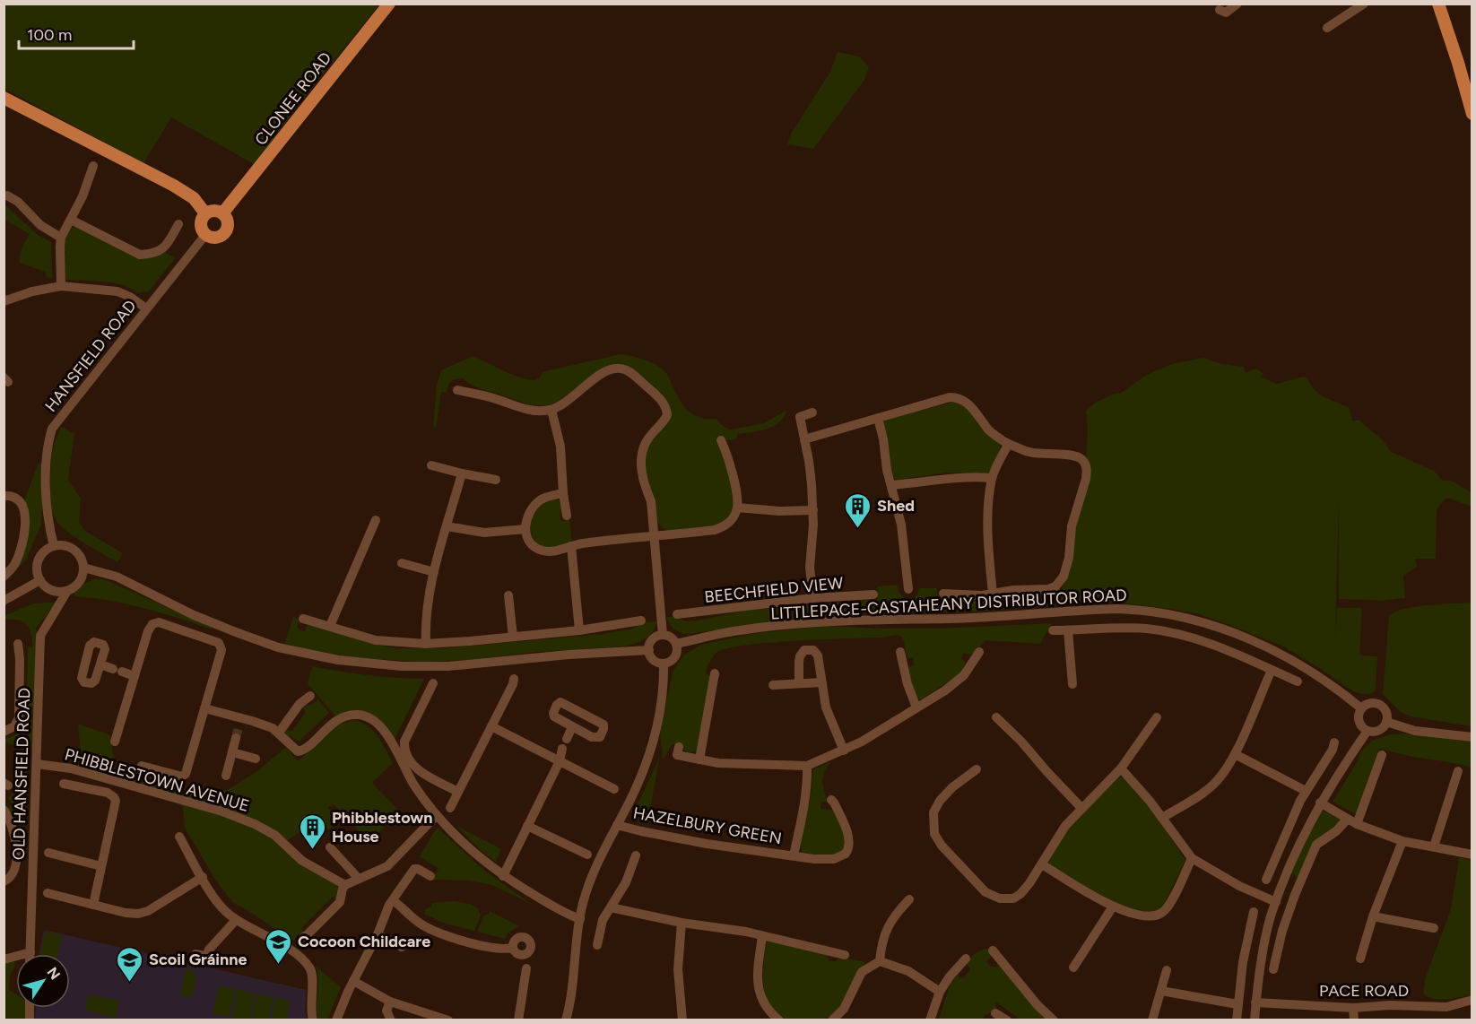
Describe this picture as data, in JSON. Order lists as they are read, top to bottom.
{
  "streets": {
    "main road": ["CLONEE ROAD"],
    "street": [
      "HANSFIELD ROAD",
      "BEECHFIELD VIEW",
      "LITTLEPACE-CASTAHEANY DISTRIBUTOR ROAD",
      "OLD HANSFIELD ROAD",
      "PHIBBLESTOWN AVENUE",
      "HAZELBURY GREEN",
      "PACE ROAD"
    ]
  },
  "crossings": [
    ["CLONEE ROAD", "HANSFIELD ROAD"],
    ["HANSFIELD ROAD", "OLD HANSFIELD ROAD"],
    ["OLD HANSFIELD ROAD", "PHIBBLESTOWN AVENUE"]
  ],
  "places": {
    "building": ["Shed", "Phibblestown House"],
    "school or university": ["Cocoon Childcare", "Scoil Gráinne"]
  },
  "scale_bar": "100 m",
  "north": "top right"
}
